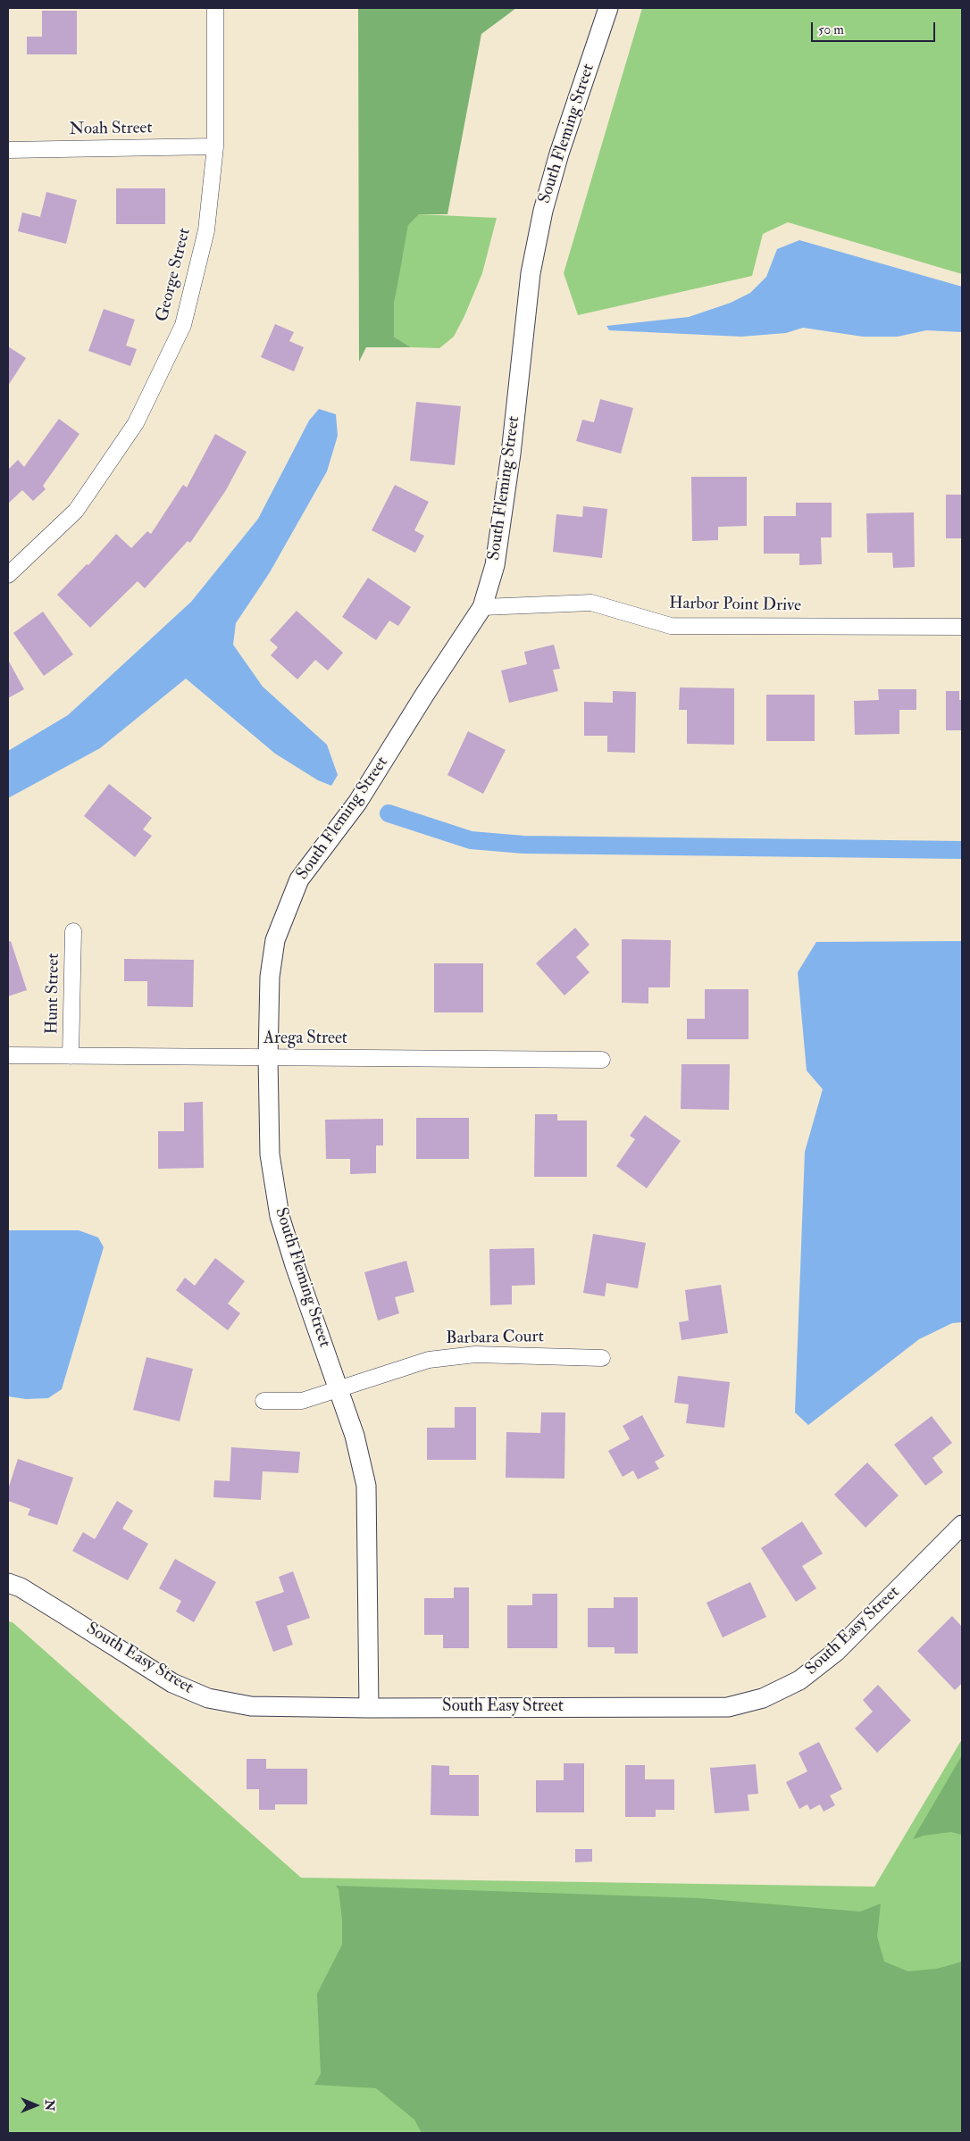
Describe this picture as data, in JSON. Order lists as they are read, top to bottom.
{
  "streets": {
    "street": [
      "Noah Street",
      "South Fleming Street",
      "George Street",
      "Harbor Point Drive",
      "Hunt Street",
      "Arega Street",
      "Barbara Court",
      "South Easy Street"
    ]
  },
  "crossings": [
    ["Noah Street", "George Street"],
    ["South Fleming Street", "Harbor Point Drive"],
    ["South Fleming Street", "Arega Street"],
    ["South Fleming Street", "Barbara Court"],
    ["South Fleming Street", "South Easy Street"],
    ["Hunt Street", "Arega Street"]
  ],
  "scale_bar": "50 m",
  "north": "right"
}
